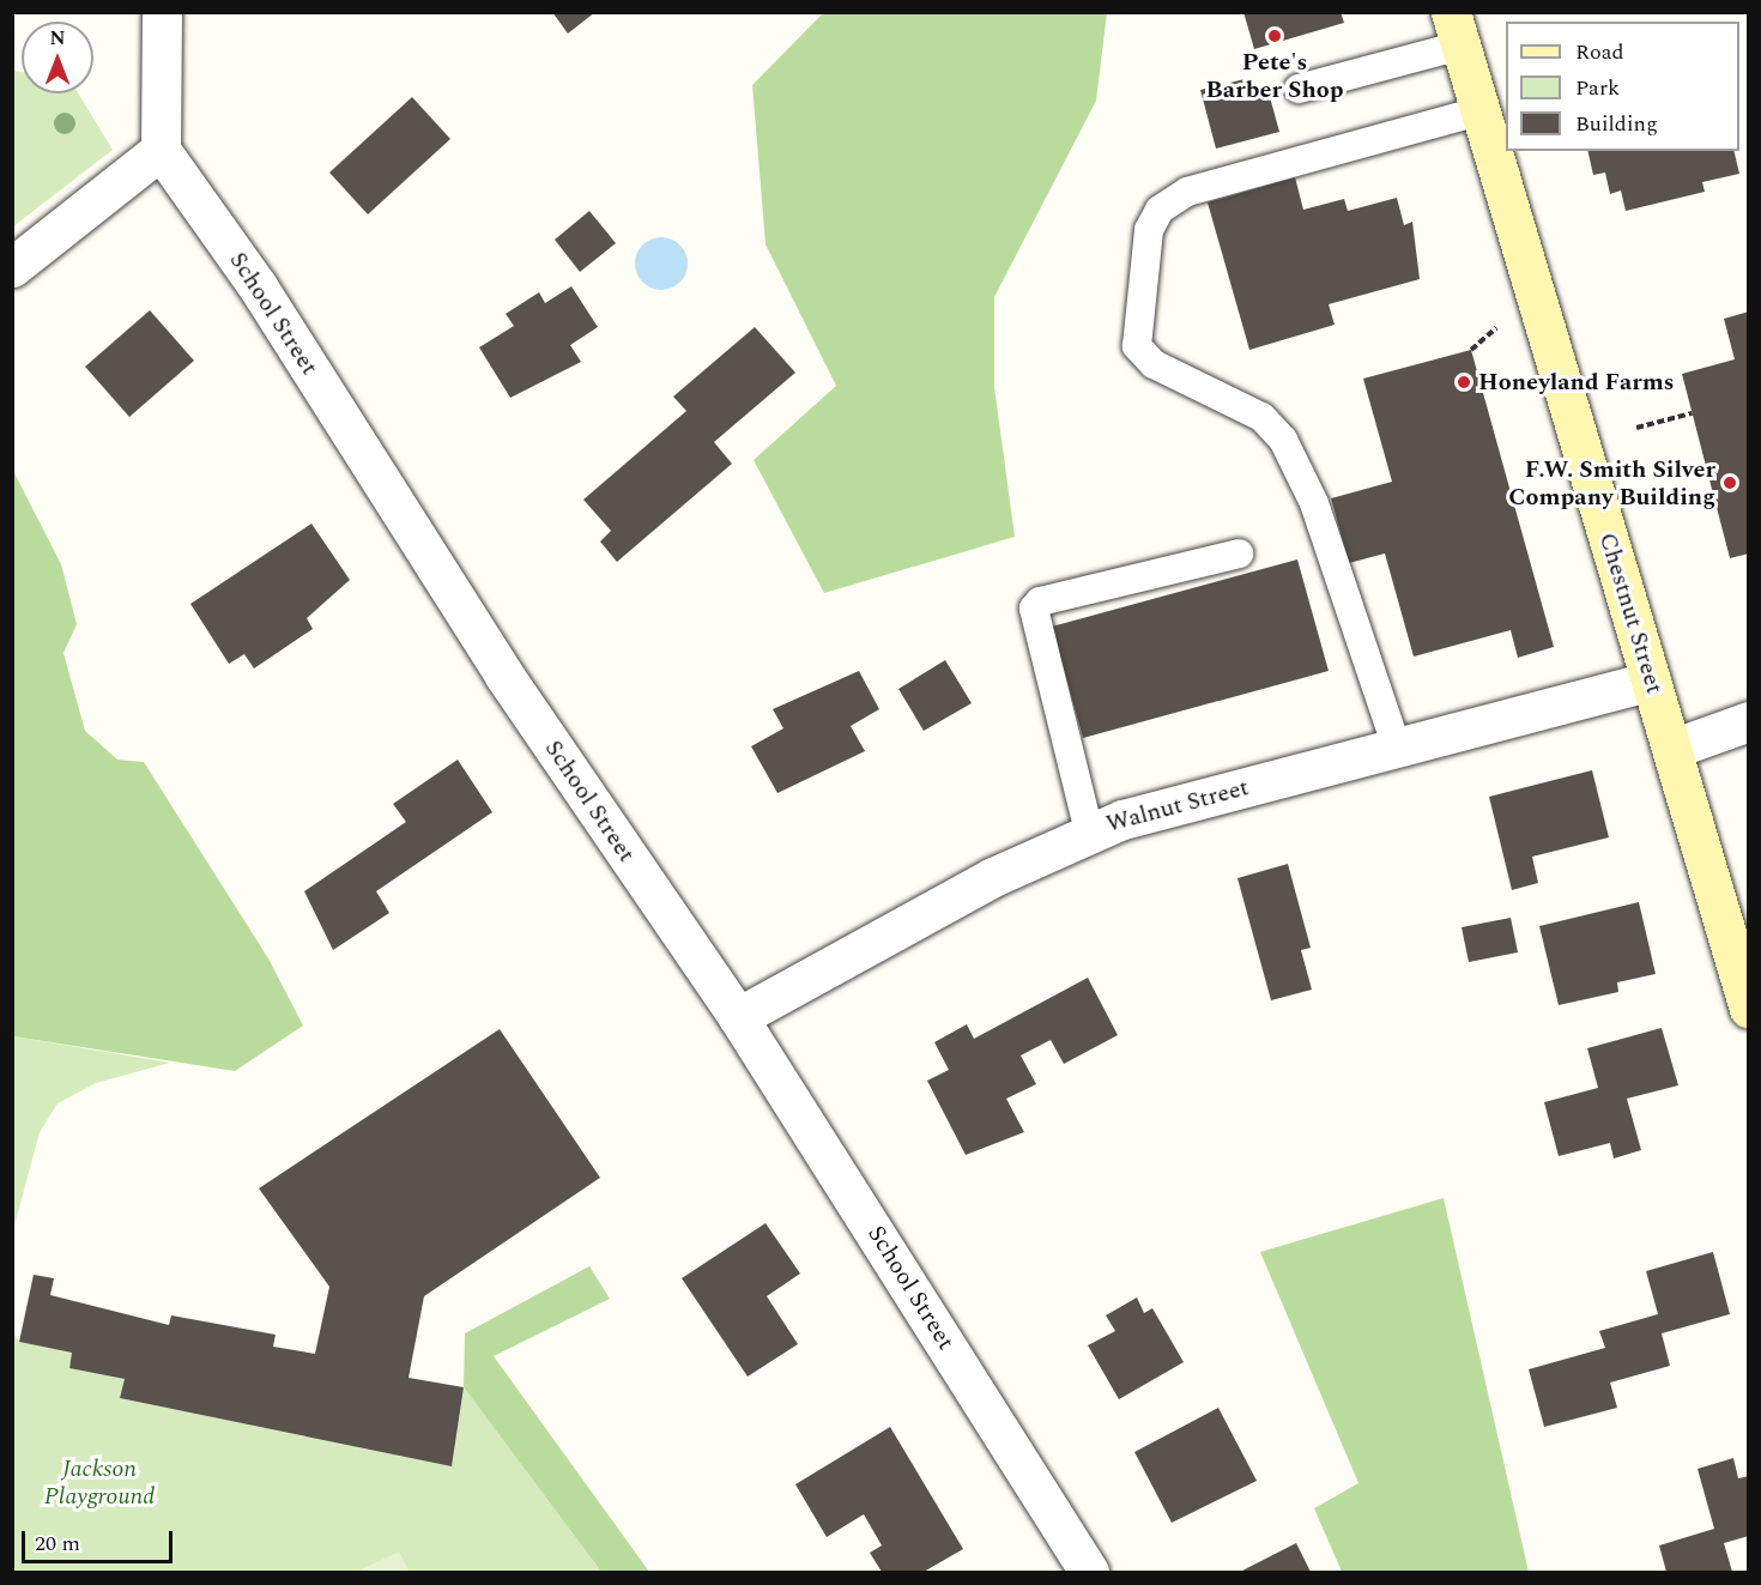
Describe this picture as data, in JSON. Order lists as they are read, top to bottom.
{
  "streets": {
    "street": ["School Street", "Chestnut Street", "Walnut Street"]
  },
  "crossings": [
    ["School Street", "Walnut Street"],
    ["Chestnut Street", "Walnut Street"]
  ],
  "parks": ["Jackson Playground"],
  "places": ["Pete's Barber Shop", "Honeyland Farms", "F.W. Smith Silver Company Building"],
  "legend": ["Road", "Park", "Building"],
  "scale_bar": "20 m",
  "north": "top"
}
